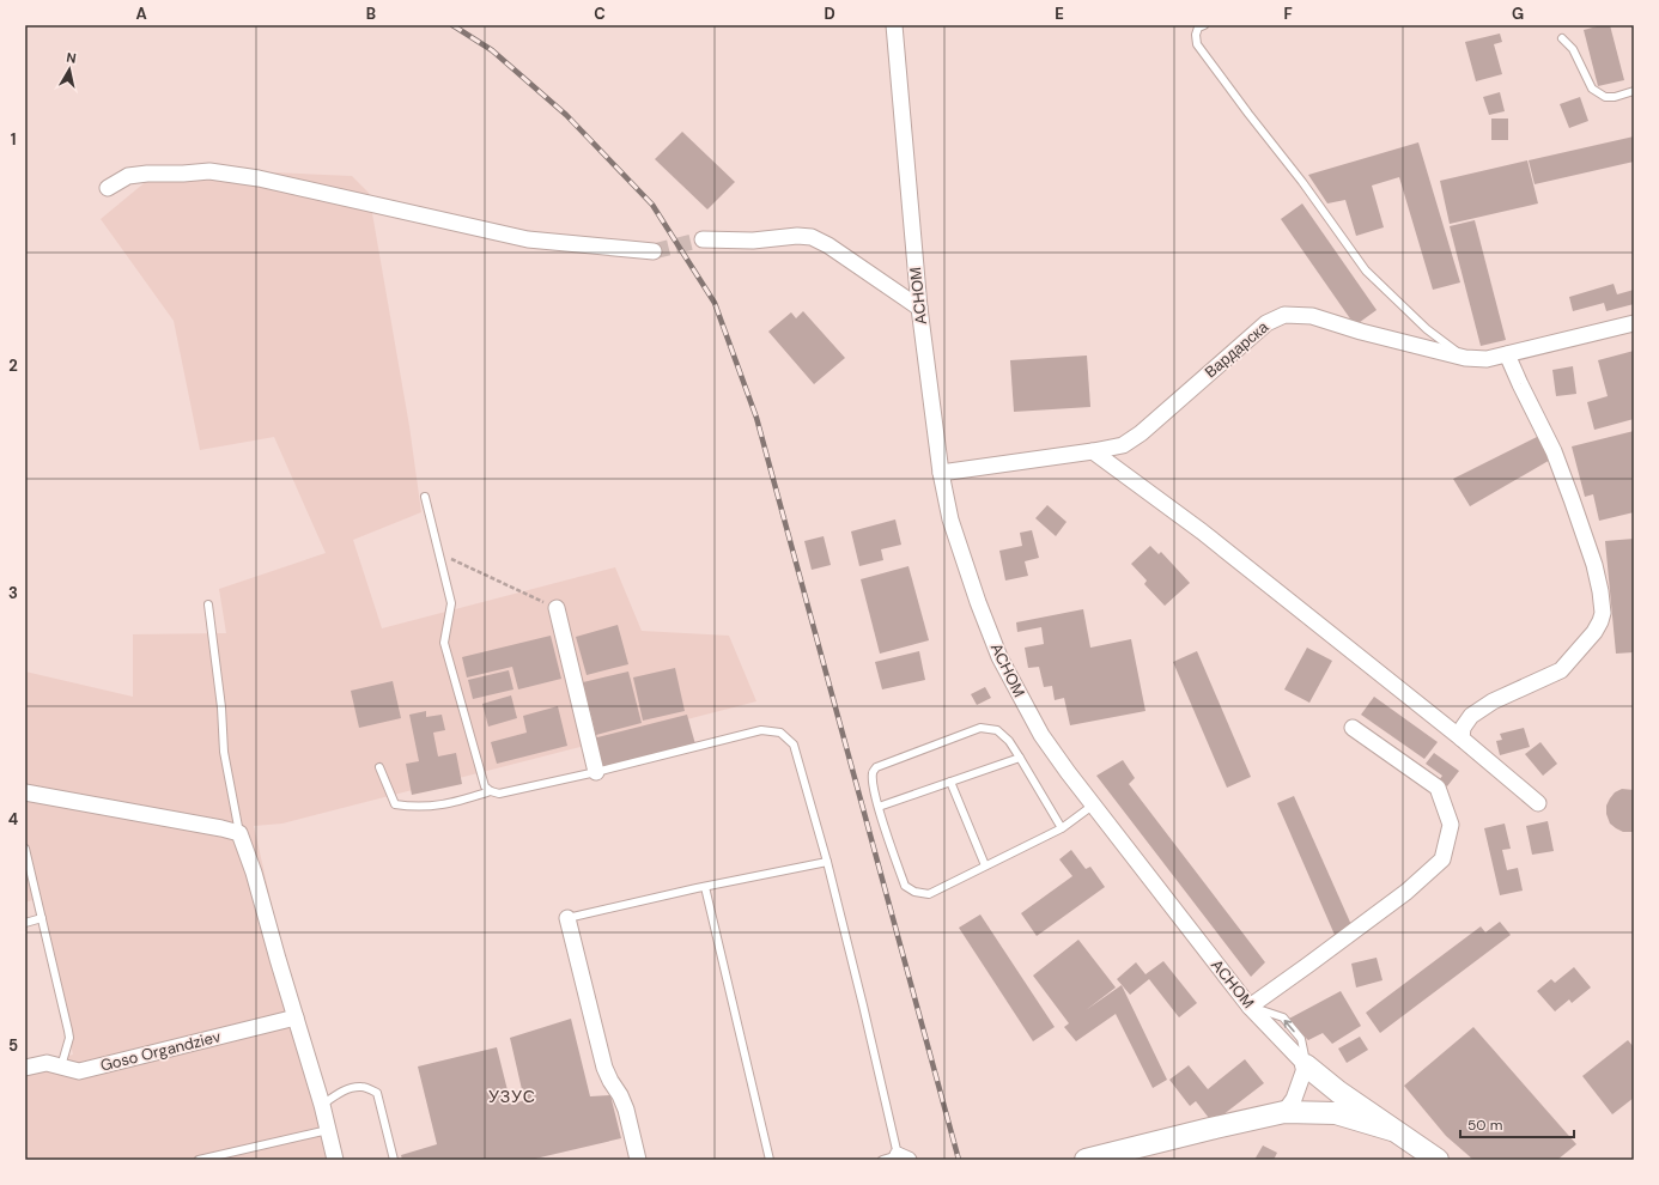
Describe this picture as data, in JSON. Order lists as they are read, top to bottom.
{
  "streets": {
    "main road": ["АСНОМ"],
    "street": ["Вардарска", "Goso Organdziev"]
  },
  "crossings": [
    ["АСНОМ", "Вардарска"]
  ],
  "districts": ["УЗУС"],
  "scale_bar": "50 m",
  "north": "top",
  "grid": {
    "columns": [
      "A",
      "B",
      "C",
      "D",
      "E",
      "F",
      "G"
    ],
    "rows": [
      "1",
      "2",
      "3",
      "4",
      "5"
    ]
  }
}
